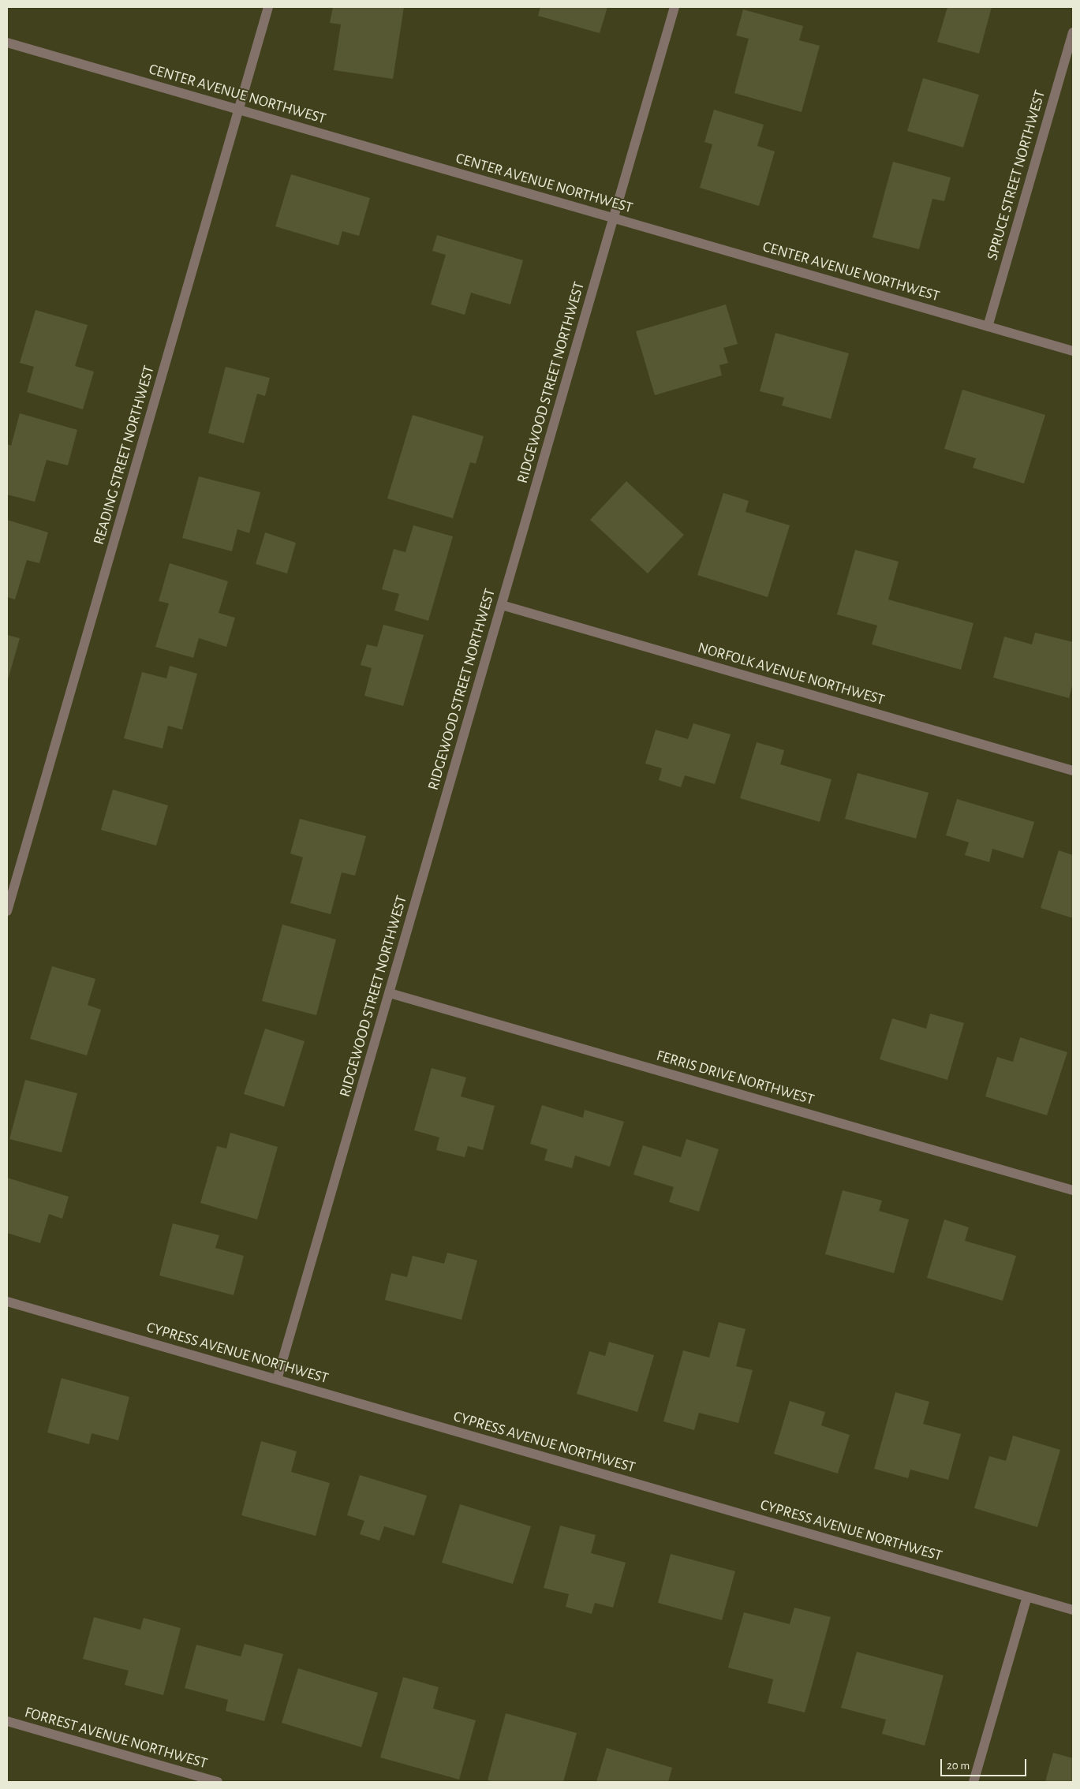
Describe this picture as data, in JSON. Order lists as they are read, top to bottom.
{
  "streets": {
    "street": [
      "CENTER AVENUE NORTHWEST",
      "SPRUCE STREET NORTHWEST",
      "RIDGEWOOD STREET NORTHWEST",
      "READING STREET NORTHWEST",
      "NORFOLK AVENUE NORTHWEST",
      "FERRIS DRIVE NORTHWEST",
      "CYPRESS AVENUE NORTHWEST",
      "FORREST AVENUE NORTHWEST"
    ]
  },
  "crossings": [
    ["CENTER AVENUE NORTHWEST", "SPRUCE STREET NORTHWEST"],
    ["CENTER AVENUE NORTHWEST", "RIDGEWOOD STREET NORTHWEST"],
    ["CENTER AVENUE NORTHWEST", "READING STREET NORTHWEST"],
    ["RIDGEWOOD STREET NORTHWEST", "NORFOLK AVENUE NORTHWEST"],
    ["RIDGEWOOD STREET NORTHWEST", "FERRIS DRIVE NORTHWEST"],
    ["RIDGEWOOD STREET NORTHWEST", "CYPRESS AVENUE NORTHWEST"]
  ],
  "scale_bar": "20 m"
}
